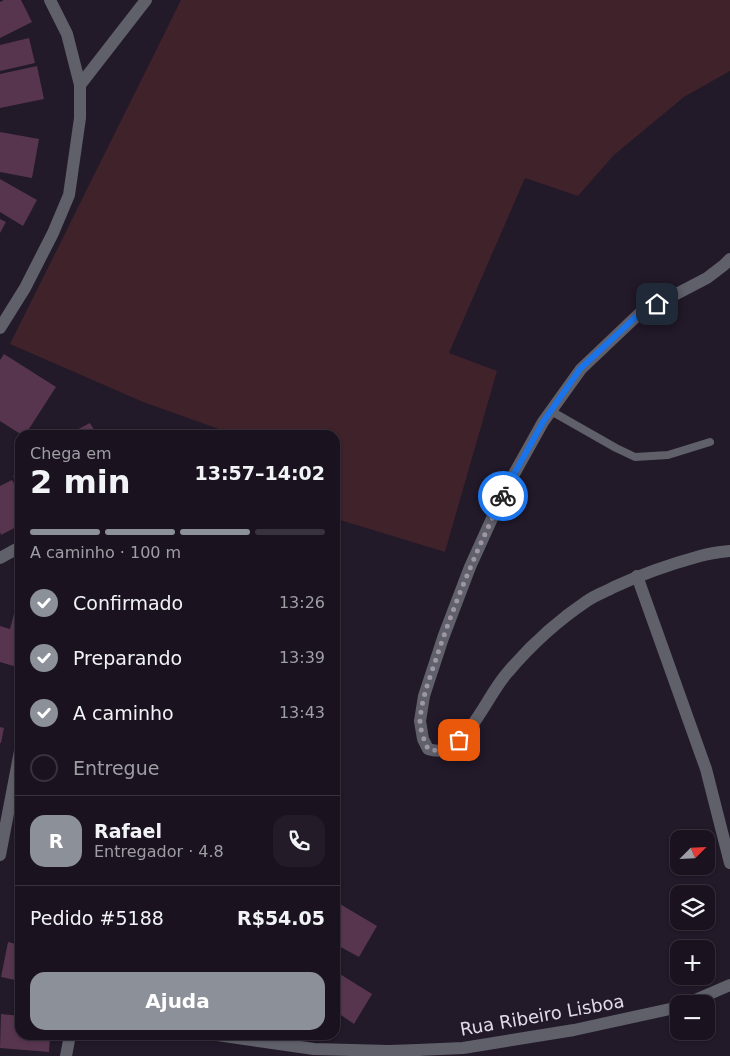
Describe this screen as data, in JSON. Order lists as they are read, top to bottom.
{
  "streets": {
    "street": ["Rua Ribeiro Lisboa"]
  },
  "north": "top right",
  "page": {
    "heading": ["2 min", "Chega em", "13:57–14:02"],
    "panel": [
      "Rafael",
      "Entregador · 4.8",
      "Pedido #5188",
      "R$54.05"
    ],
    "bar": "A caminho · 100 m",
    "list": [
      ["Confirmado", "13:26"],
      ["Preparando", "13:39"],
      ["A caminho", "13:43"],
      "Entregue"
    ],
    "round": "R",
    "map_buttons": ["+", "−"],
    "buttons": "Ajuda"
  }
}
